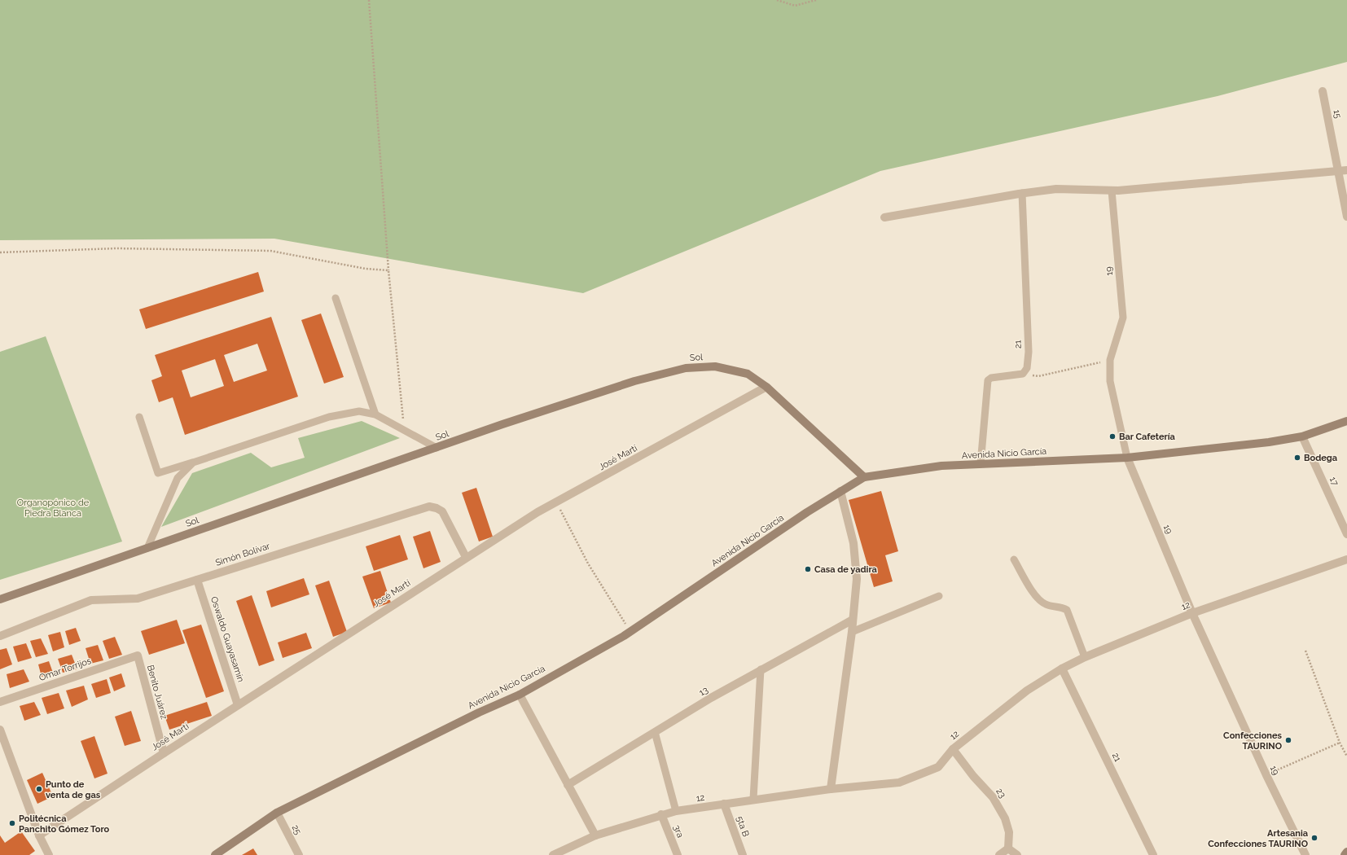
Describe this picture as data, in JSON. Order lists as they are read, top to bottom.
{
  "streets": {
    "street": [
      "15",
      "19",
      "21",
      "Sol",
      "Avenida Nicio García",
      "José Martí",
      "17",
      "Simón Bolívar",
      "12",
      "Oswaldo Guayasamín",
      "Omar Torrijos",
      "13",
      "Benito Juárez",
      "23",
      "5ta B",
      "25",
      "3ra"
    ]
  },
  "crossings": [
    ["19", "Avenida Nicio García"],
    ["19", "12"],
    ["21", "12"],
    ["Sol", "Avenida Nicio García"],
    ["Sol", "José Martí"],
    ["Avenida Nicio García", "17"],
    ["Avenida Nicio García", "25"],
    ["José Martí", "Simón Bolívar"],
    ["José Martí", "Oswaldo Guayasamín"],
    ["José Martí", "Benito Juárez"],
    ["Simón Bolívar", "Oswaldo Guayasamín"],
    ["12", "23"],
    ["12", "5ta B"],
    ["12", "3ra"],
    ["Omar Torrijos", "Benito Juárez"]
  ],
  "parks": ["Organopónico de Piedra Blanca"],
  "places": [
    "Bar Cafetería",
    "Bodega",
    "Casa de yadira",
    "Confecciones TAURINO",
    "Punto de venta de gas",
    "Politécnica Panchito Gómez Toro",
    "Artesania Confecciones TAURINO"
  ]
}
